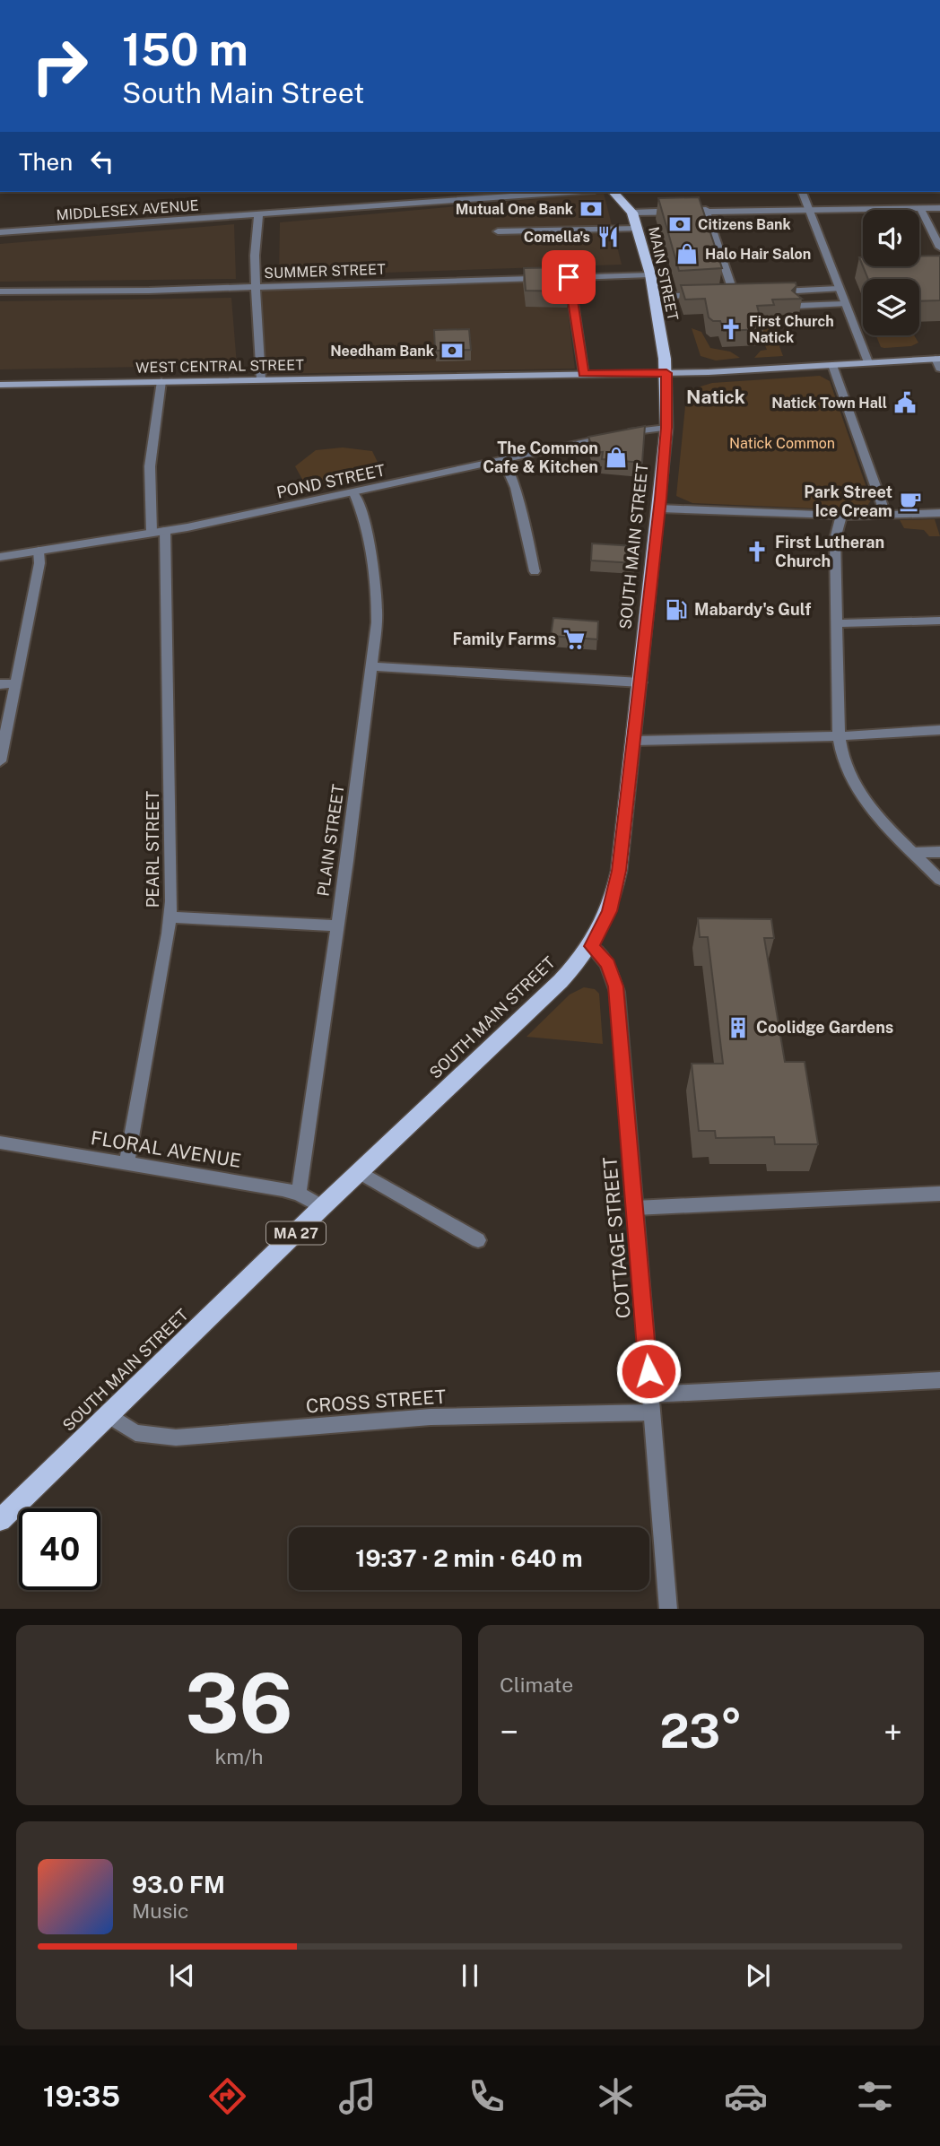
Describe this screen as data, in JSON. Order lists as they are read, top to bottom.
{
  "streets": {
    "main road": [
      "MAIN STREET",
      "WEST CENTRAL STREET",
      "SOUTH MAIN STREET",
      "MA 27"
    ],
    "street": [
      "MIDDLESEX AVENUE",
      "SUMMER STREET",
      "POND STREET",
      "PLAIN STREET",
      "PEARL STREET",
      "FLORAL AVENUE",
      "COTTAGE STREET",
      "CROSS STREET"
    ]
  },
  "crossings": [
    ["SUMMER STREET", "MAIN STREET"],
    ["MAIN STREET", "WEST CENTRAL STREET"],
    ["MAIN STREET", "SOUTH MAIN STREET"],
    ["WEST CENTRAL STREET", "SOUTH MAIN STREET"],
    ["POND STREET", "SOUTH MAIN STREET"],
    ["POND STREET", "PLAIN STREET"],
    ["POND STREET", "PEARL STREET"],
    ["SOUTH MAIN STREET", "FLORAL AVENUE"],
    ["SOUTH MAIN STREET", "COTTAGE STREET"],
    ["SOUTH MAIN STREET", "CROSS STREET"],
    ["PLAIN STREET", "FLORAL AVENUE"],
    ["PEARL STREET", "FLORAL AVENUE"],
    ["COTTAGE STREET", "CROSS STREET"]
  ],
  "districts": ["Natick"],
  "parks": ["Natick Common"],
  "places": {
    "bank": ["Mutual One Bank", "Citizens Bank", "Needham Bank"],
    "restaurant": ["Comella's"],
    "shop": ["Halo Hair Salon", "The Common Cafe & Kitchen"],
    "church": ["First Church Natick", "First Lutheran Church"],
    "public building": ["Natick Town Hall"],
    "cafe": ["Park Street Ice Cream"],
    "fuel station": ["Mabardy's Gulf"],
    "supermarket": ["Family Farms"],
    "building": ["Coolidge Gardens"]
  },
  "page": {
    "turn": ["150 m", "South Main Street"],
    "then": "Then",
    "limit": "40",
    "trip": "19:37 · 2 min · 640 m",
    "tile": [
      ["36", "km/h"],
      "Climate"
    ],
    "heat": ["−", "23°", "+"],
    "song": ["93.0 FM", "Music"],
    "tabs": "19:35"
  }
}
